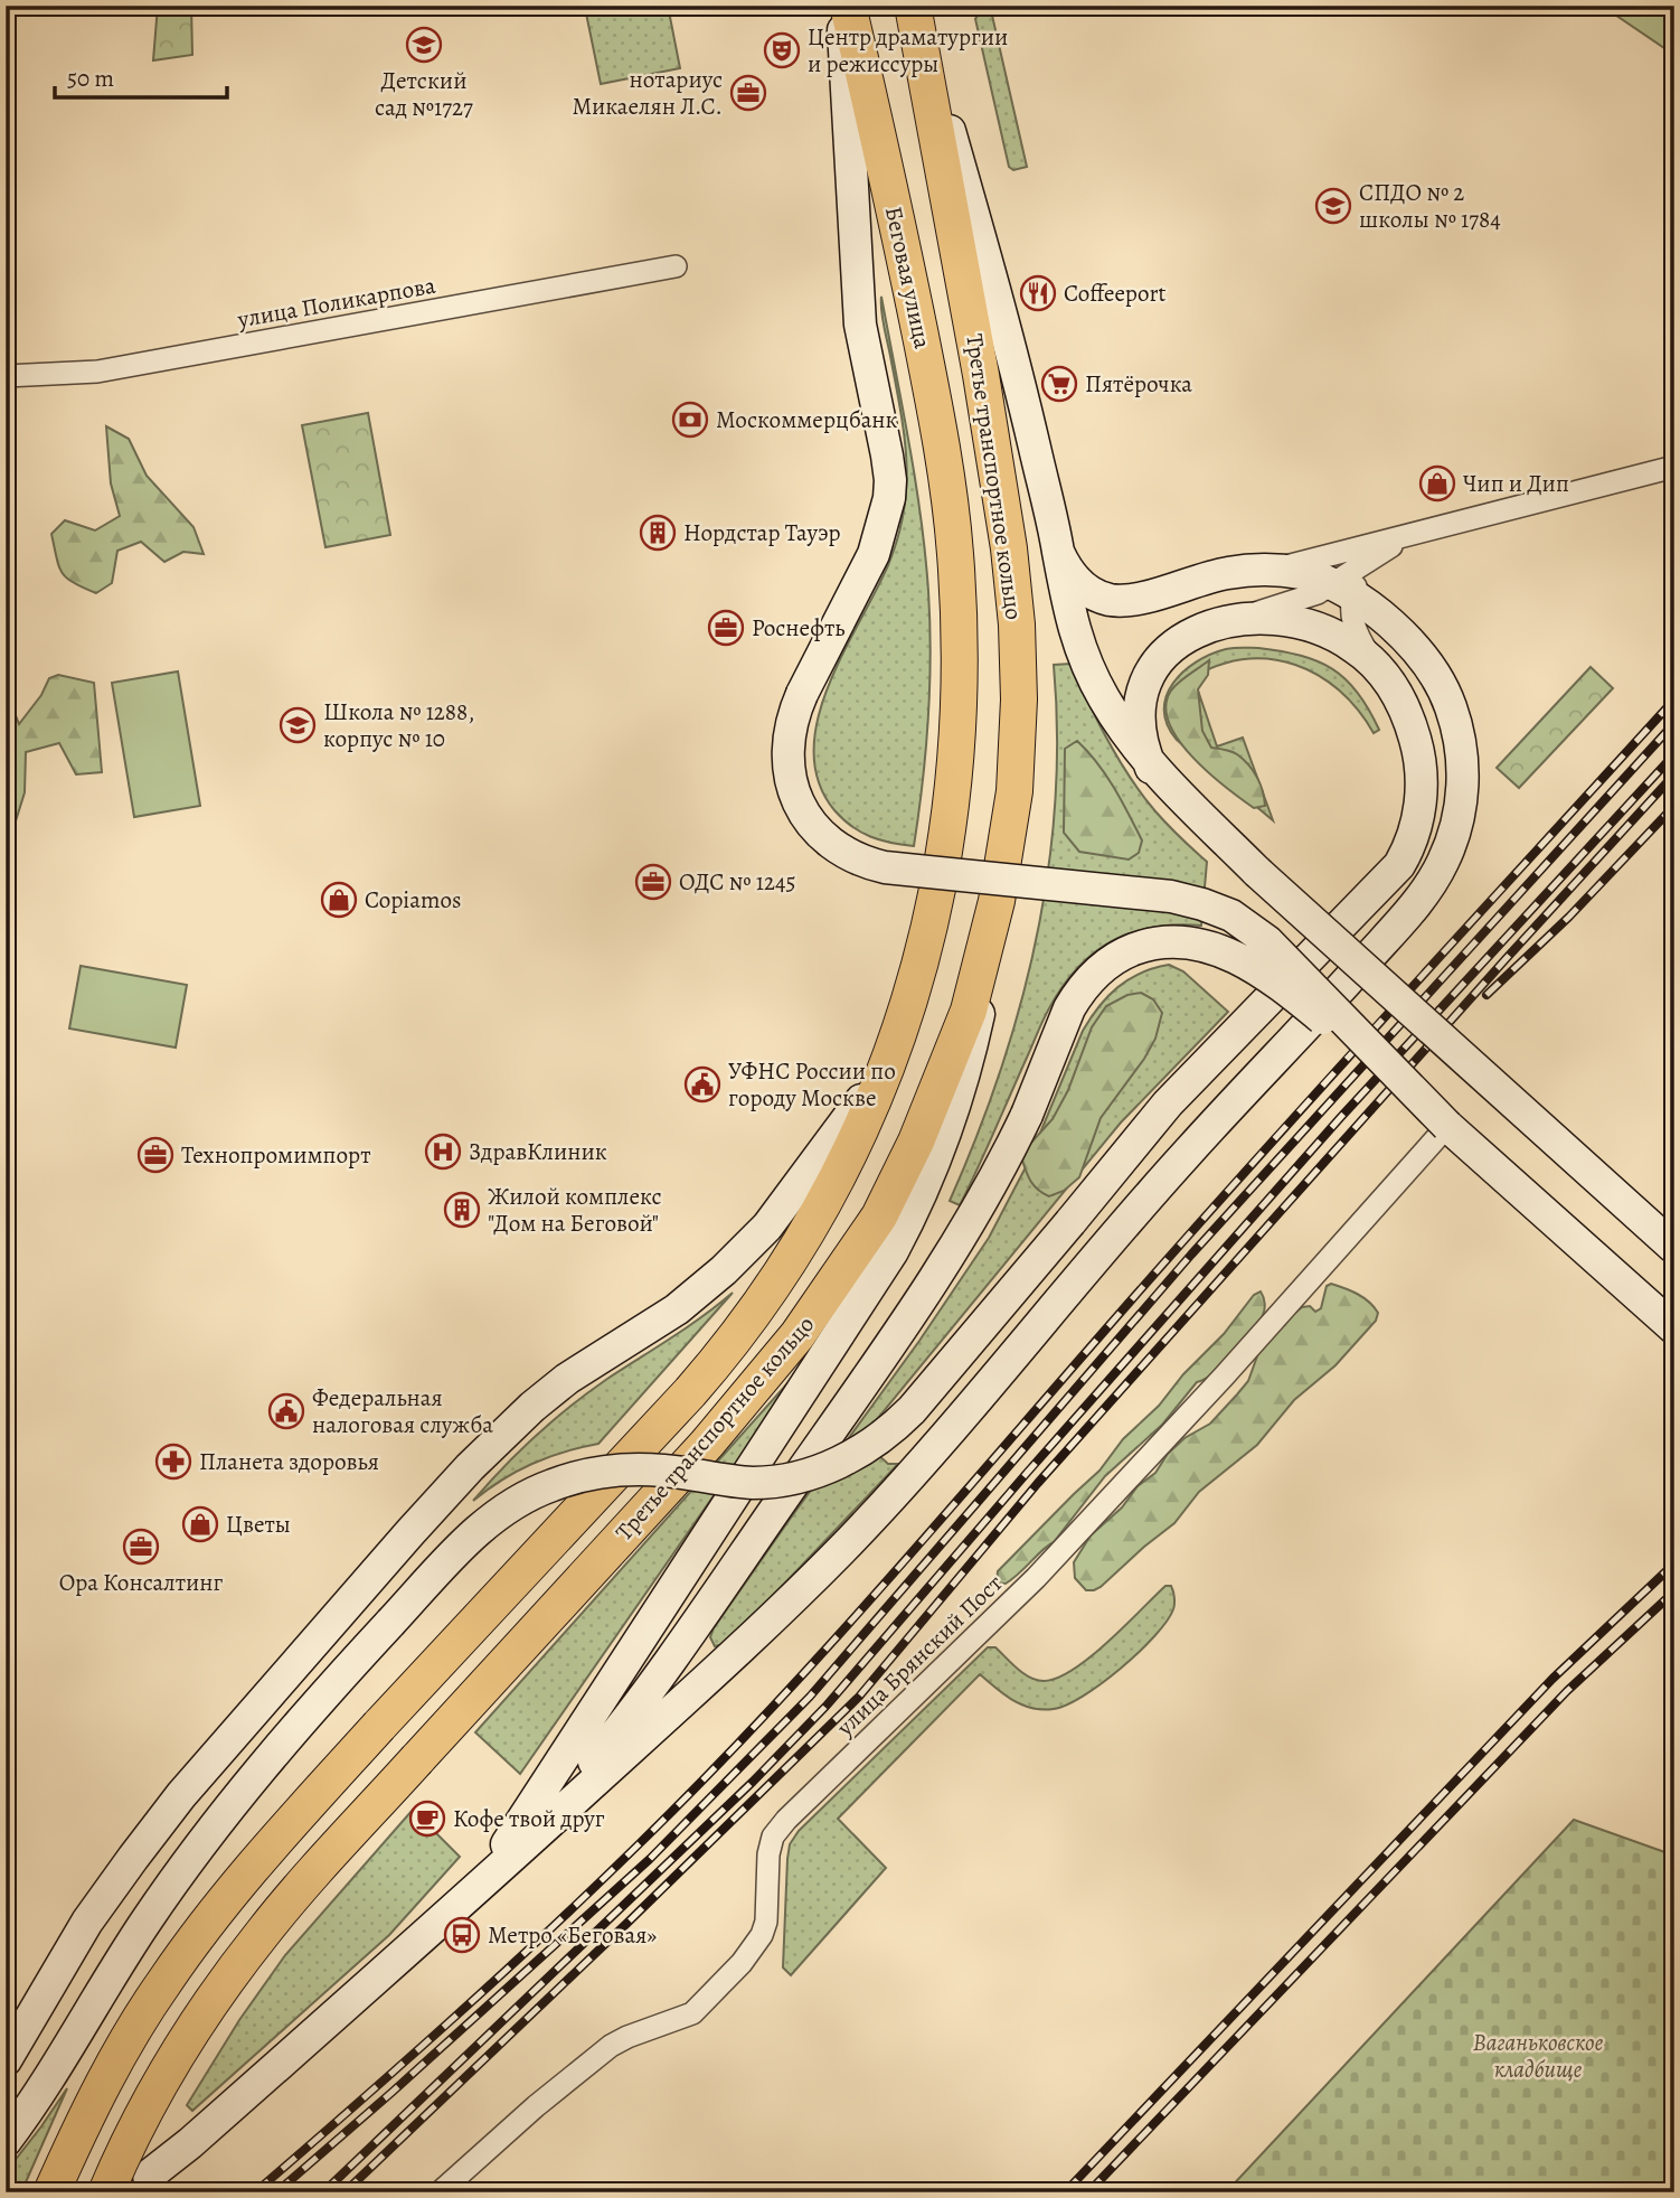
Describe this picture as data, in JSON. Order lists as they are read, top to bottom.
{
  "streets": {
    "main road": ["Беговая улица", "Третье транспортное кольцо"],
    "street": ["улица Поликарпова", "улица Брянский Пост"]
  },
  "crossings": [
    ["Беговая улица", "Третье транспортное кольцо"]
  ],
  "parks": ["Ваганьковское кладбище"],
  "places": {
    "school or university": ["Детский сад №1727", "СПДО № 2 школы № 1784", "Школа № 1288, корпус № 10"],
    "theatre": ["Центр драматургии и режиссуры"],
    "office": [
      "нотариус Микаелян Л.С.",
      "Роснефть",
      "ОДС № 1245",
      "Технопромимпорт",
      "Ора Консалтинг"
    ],
    "restaurant": ["Coffeeport"],
    "supermarket": ["Пятёрочка"],
    "bank": ["Москоммерцбанк"],
    "shop": ["Чип и Дип", "Copiamos", "Цветы"],
    "building": ["Нордстар Тауэр", "Жилой комплекс \"Дом на Беговой\""],
    "public building": ["УФНС России по городу Москве", "Федеральная налоговая служба"],
    "hospital": ["ЗдравКлиник"],
    "pharmacy": ["Планета здоровья"],
    "cafe": ["Кофе твой друг"],
    "bus stop": ["Метро «Беговая»"]
  },
  "scale_bar": "50 m"
}
